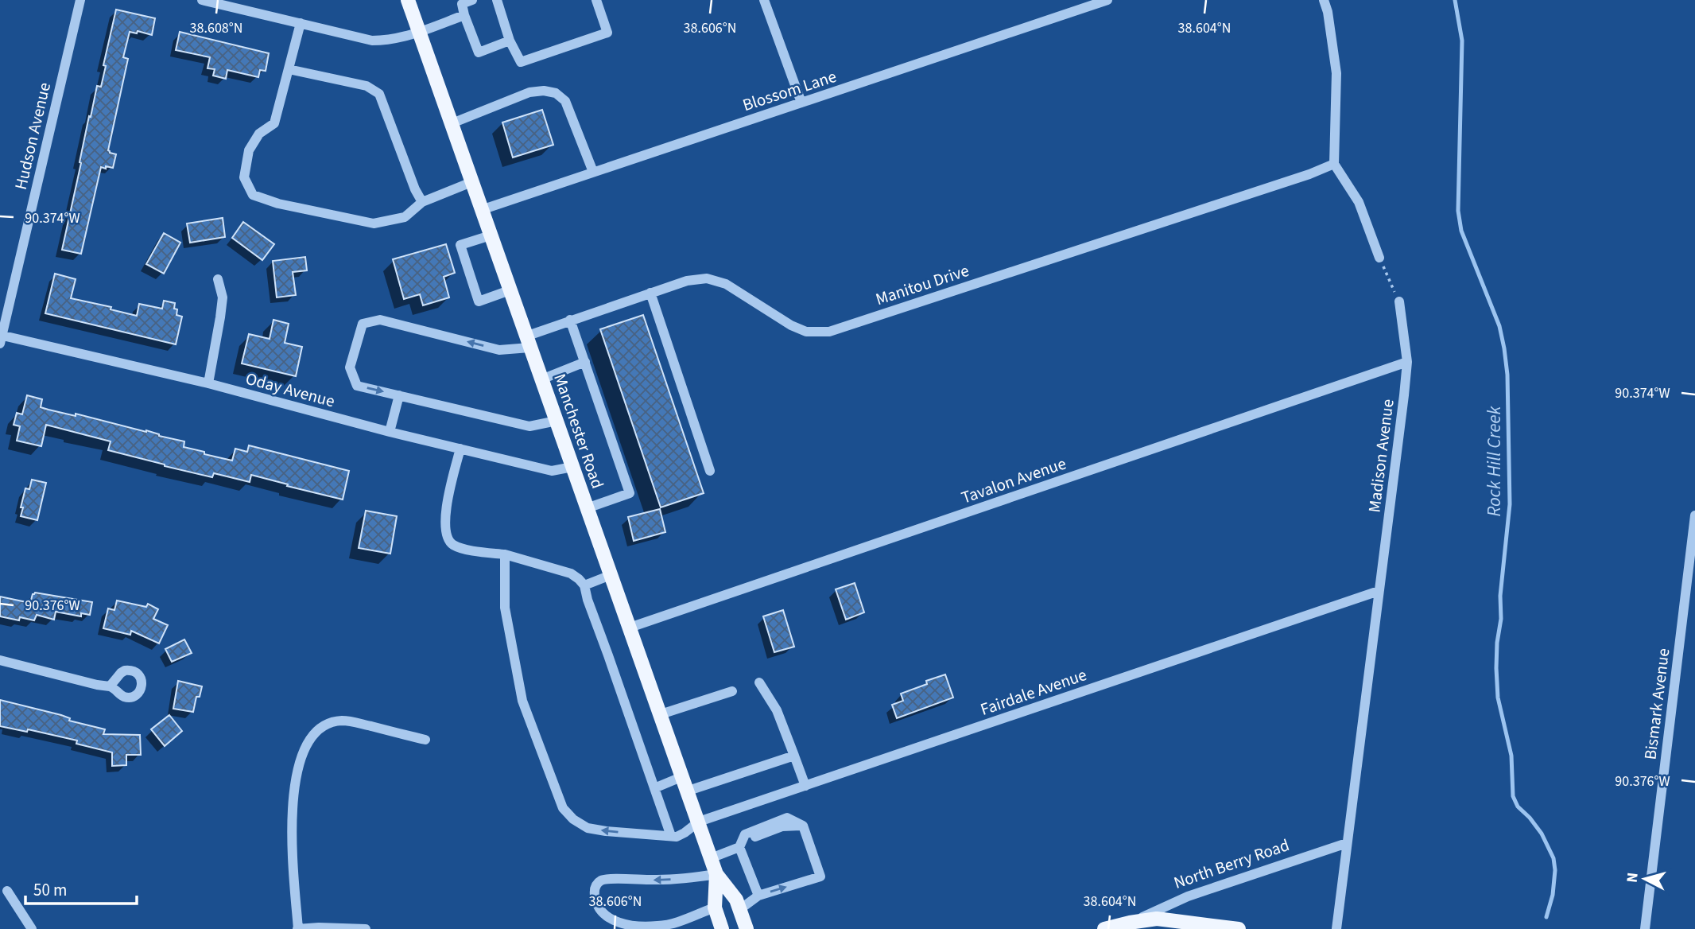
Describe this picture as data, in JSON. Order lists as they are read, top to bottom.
{
  "streets": {
    "main road": ["Manchester Road", "North Berry Road"],
    "street": [
      "Blossom Lane",
      "Hudson Avenue",
      "Manitou Drive",
      "Oday Avenue",
      "Madison Avenue",
      "Tavalon Avenue",
      "Fairdale Avenue",
      "Bismark Avenue"
    ]
  },
  "crossings": [
    ["Blossom Lane", "Manchester Road"],
    ["Hudson Avenue", "Oday Avenue"],
    ["Manitou Drive", "Manchester Road"],
    ["Oday Avenue", "Manchester Road"],
    ["Manchester Road", "Tavalon Avenue"],
    ["Manchester Road", "Fairdale Avenue"],
    ["Madison Avenue", "Tavalon Avenue"],
    ["Madison Avenue", "Fairdale Avenue"],
    ["Madison Avenue", "North Berry Road"]
  ],
  "water": ["Rock Hill Creek"],
  "scale_bar": "50 m",
  "north": "left",
  "coordinates": [
    "38.608°N",
    "38.606°N",
    "38.604°N",
    "90.374°W",
    "90.376°W"
  ]
}
